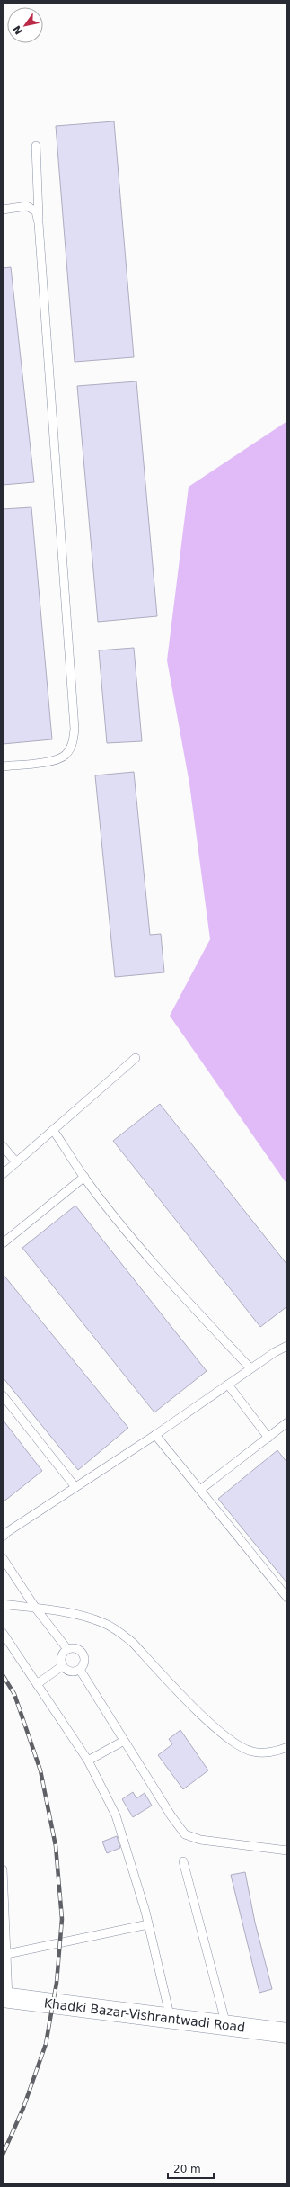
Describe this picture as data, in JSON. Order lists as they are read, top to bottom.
{
  "streets": {
    "street": ["Khadki Bazar-Vishrantwadi Road"]
  },
  "scale_bar": "20 m",
  "north": "bottom left"
}
